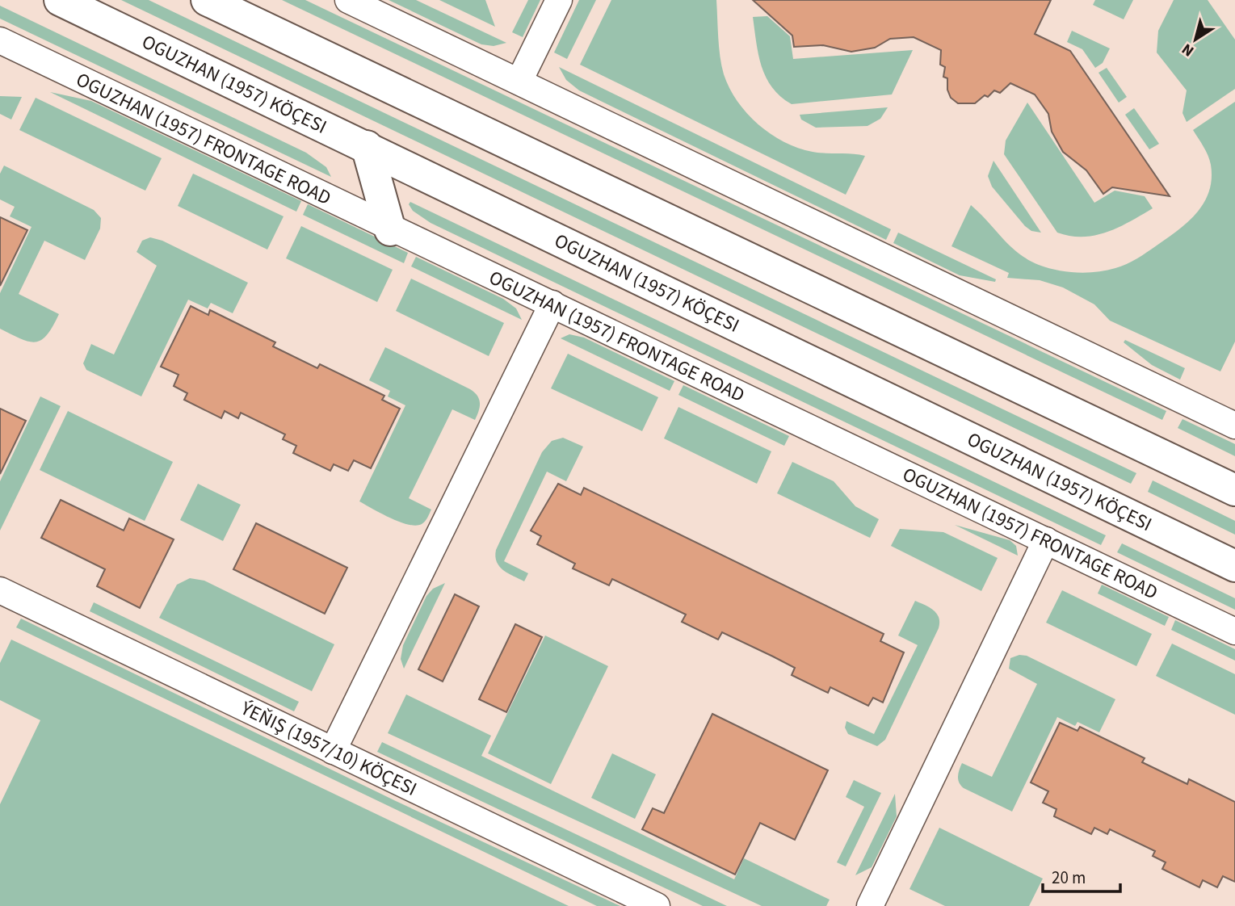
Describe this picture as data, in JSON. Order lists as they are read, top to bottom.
{
  "streets": {
    "main road": ["OGUZHAN (1957) KÖÇESI"],
    "street": ["OGUZHAN (1957) FRONTAGE ROAD", "ÝEŇIŞ (1957/10) KÖÇESI"]
  },
  "scale_bar": "20 m",
  "north": "bottom left"
}
